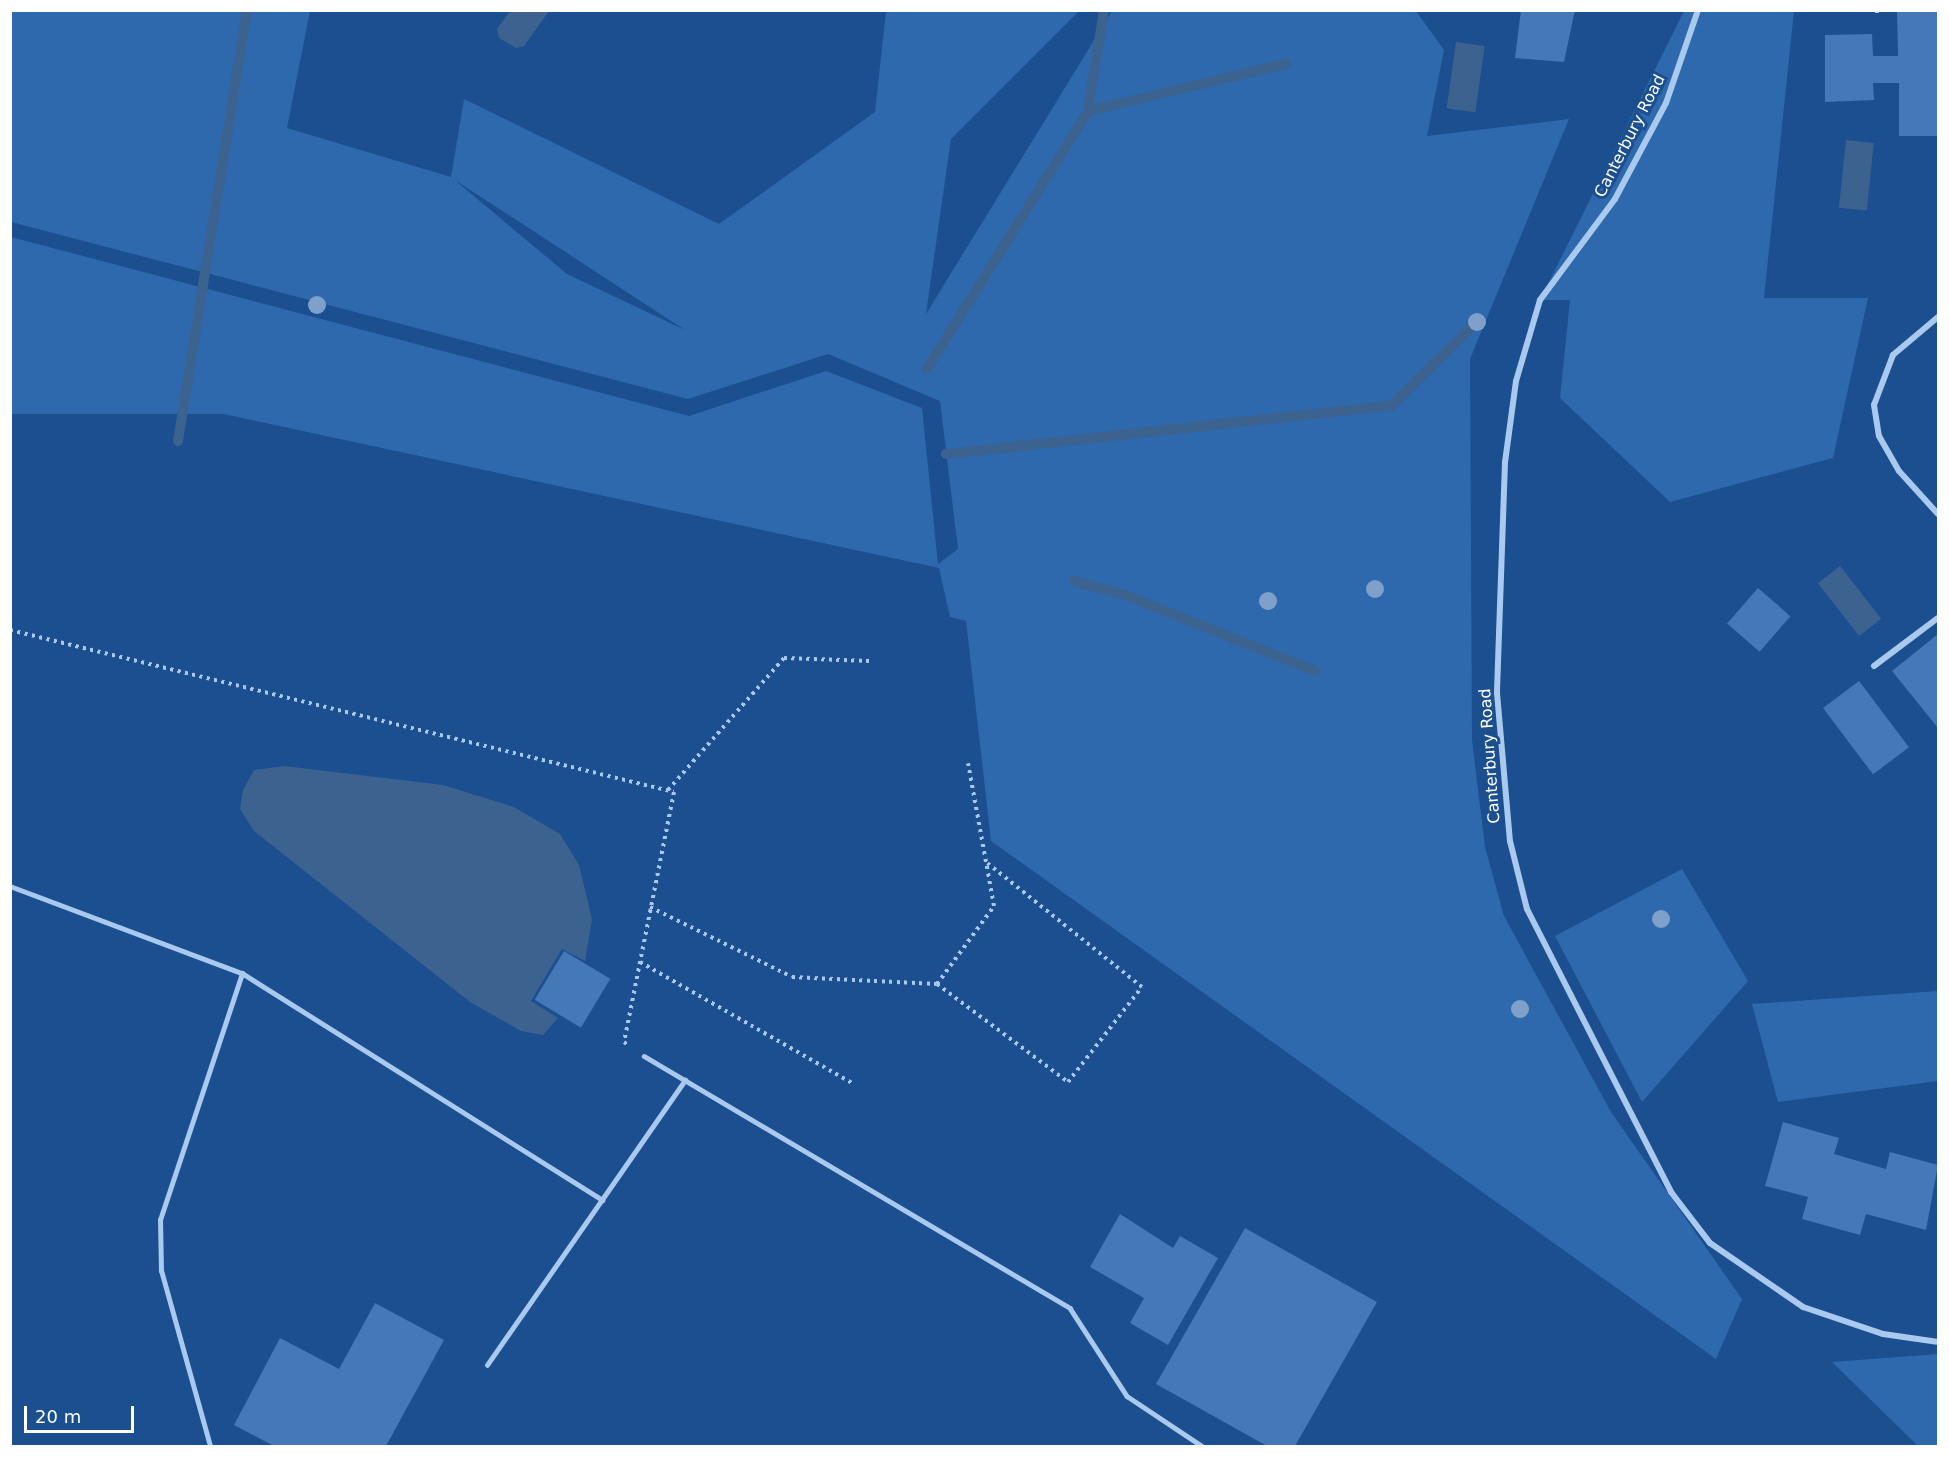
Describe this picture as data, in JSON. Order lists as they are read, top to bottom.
{
  "streets": {
    "street": ["Canterbury Road"]
  },
  "scale_bar": "20 m"
}
